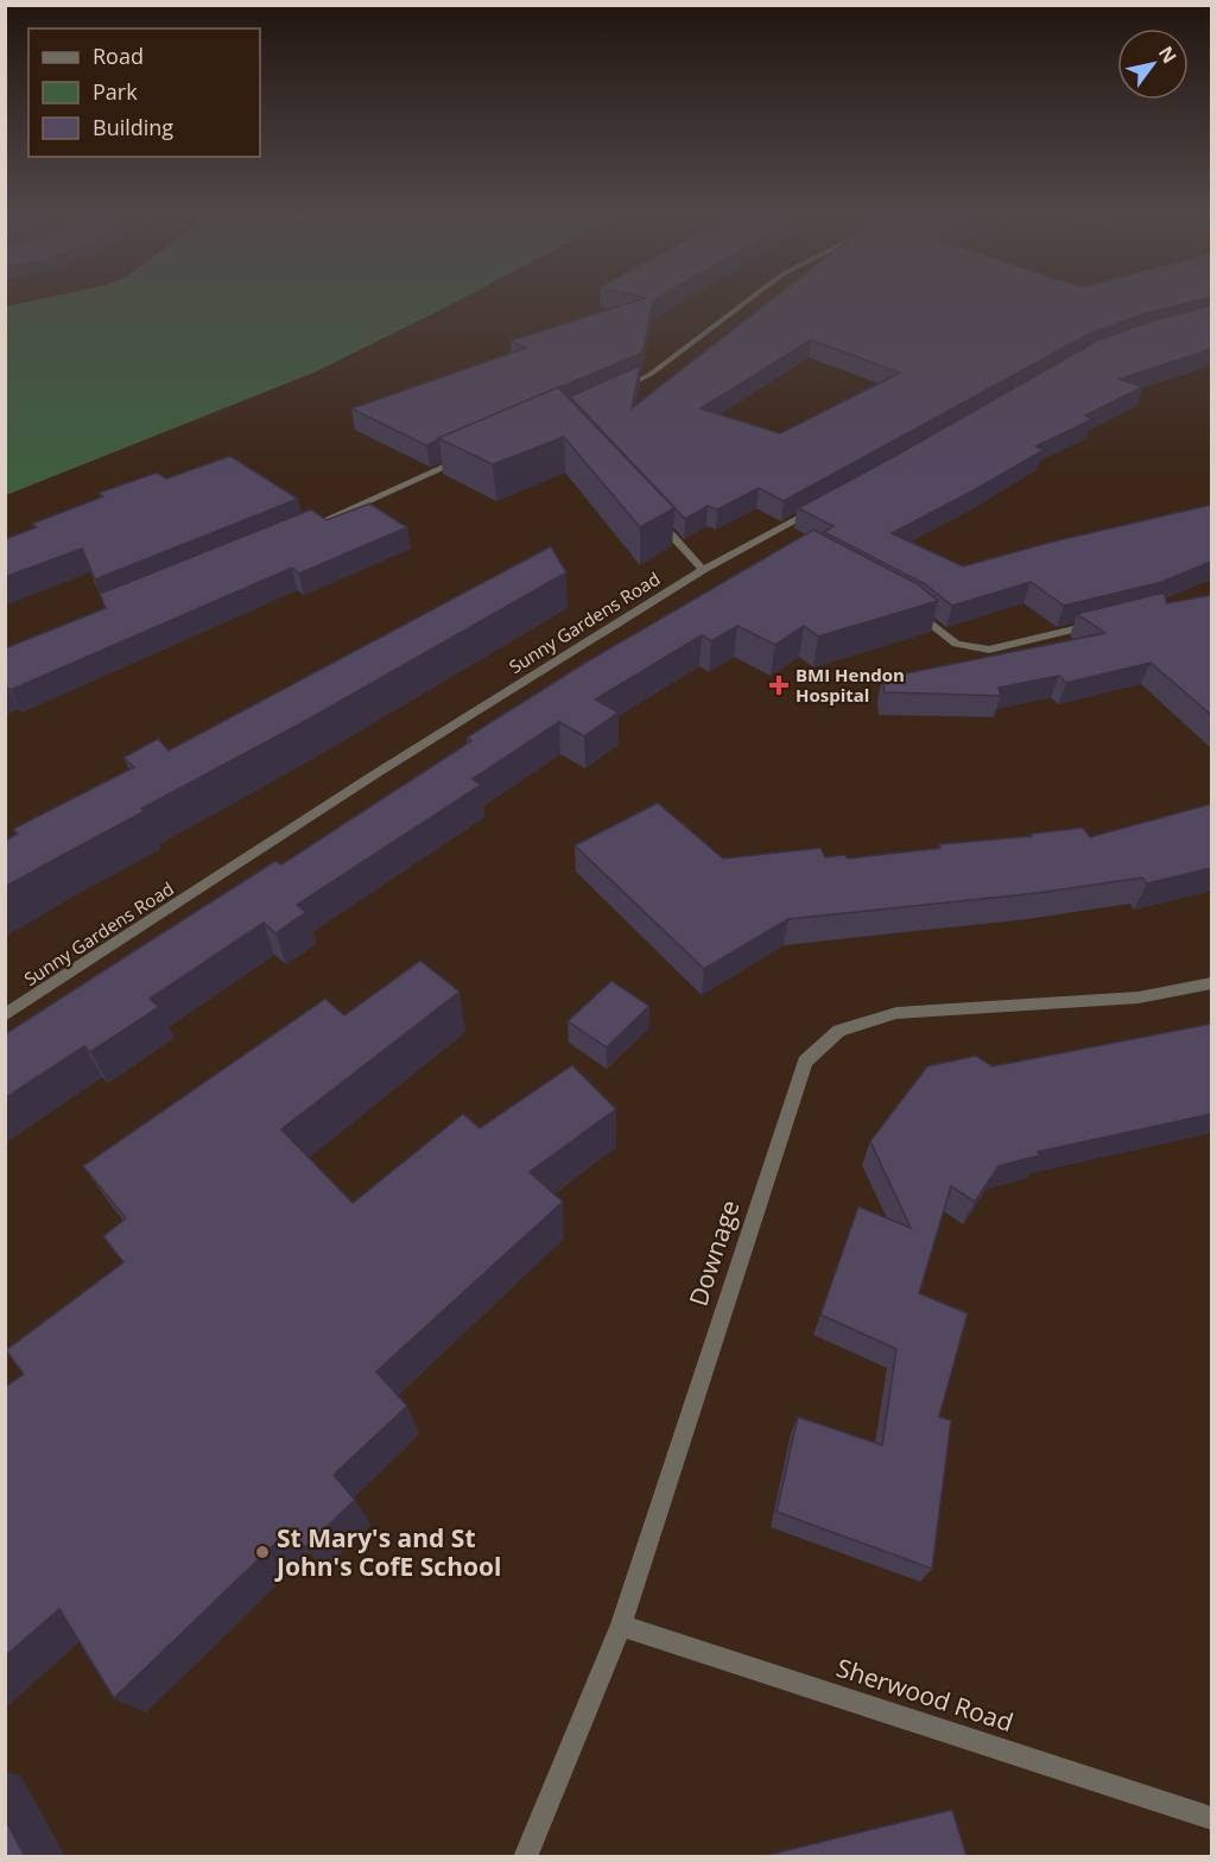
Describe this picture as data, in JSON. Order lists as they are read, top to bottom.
{
  "streets": {
    "street": ["Sunny Gardens Road", "Downage", "Sherwood Road"]
  },
  "crossings": [
    ["Downage", "Sherwood Road"]
  ],
  "places": {
    "health": ["BMI Hendon Hospital"],
    "other": ["St Mary's and St John's CofE School"]
  },
  "legend": ["Road", "Park", "Building"],
  "north": "top right"
}
